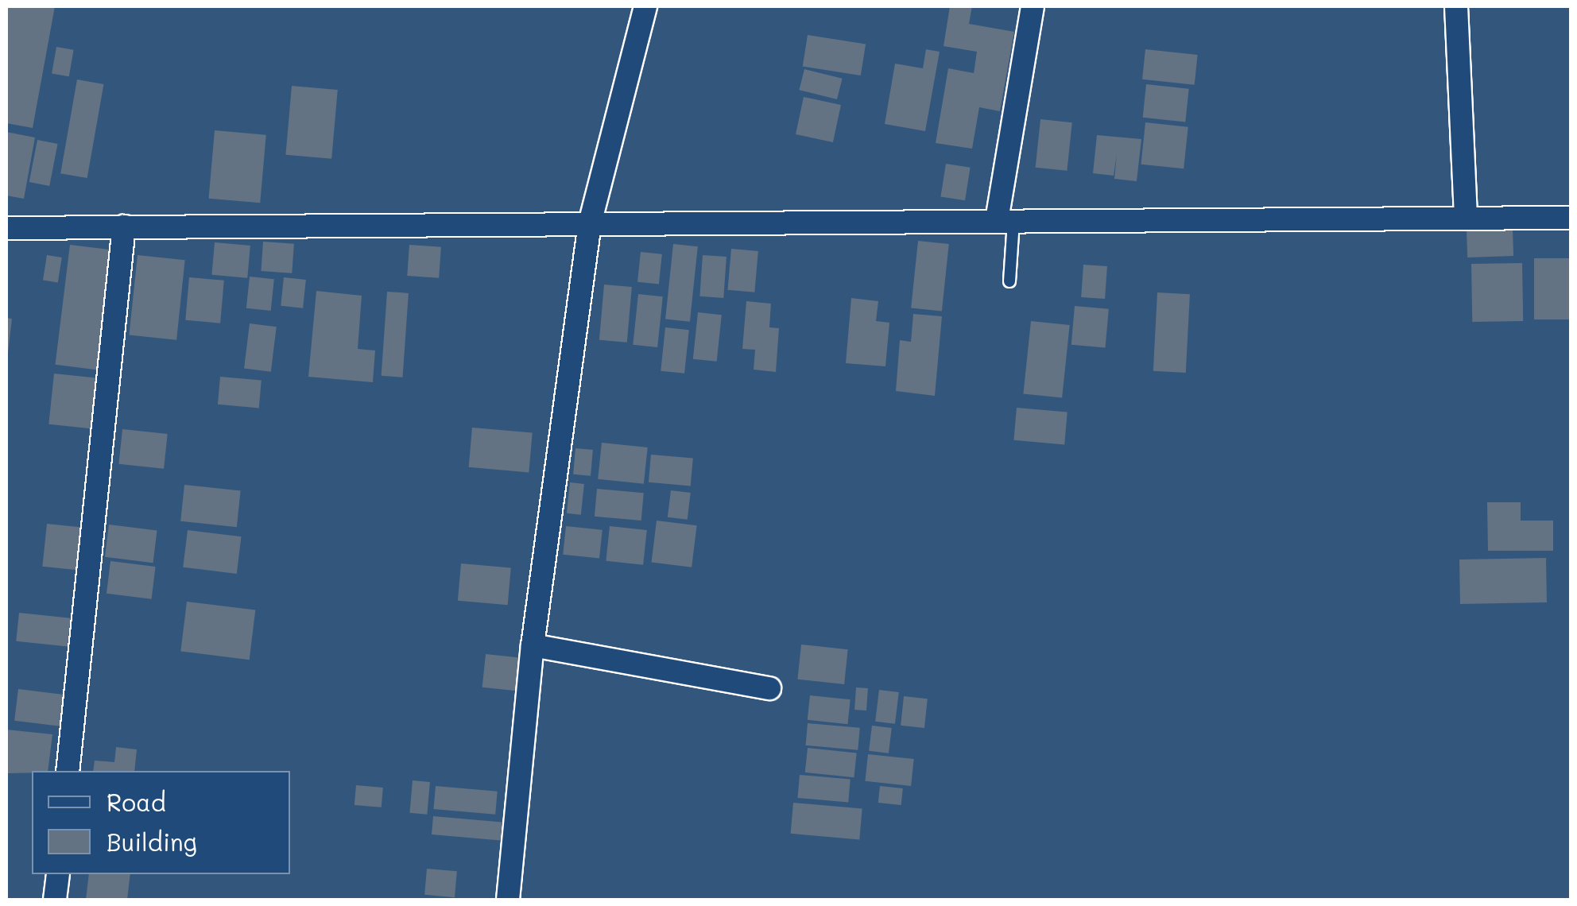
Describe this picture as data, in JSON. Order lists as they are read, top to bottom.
{
  "legend": ["Road", "Building"]
}
